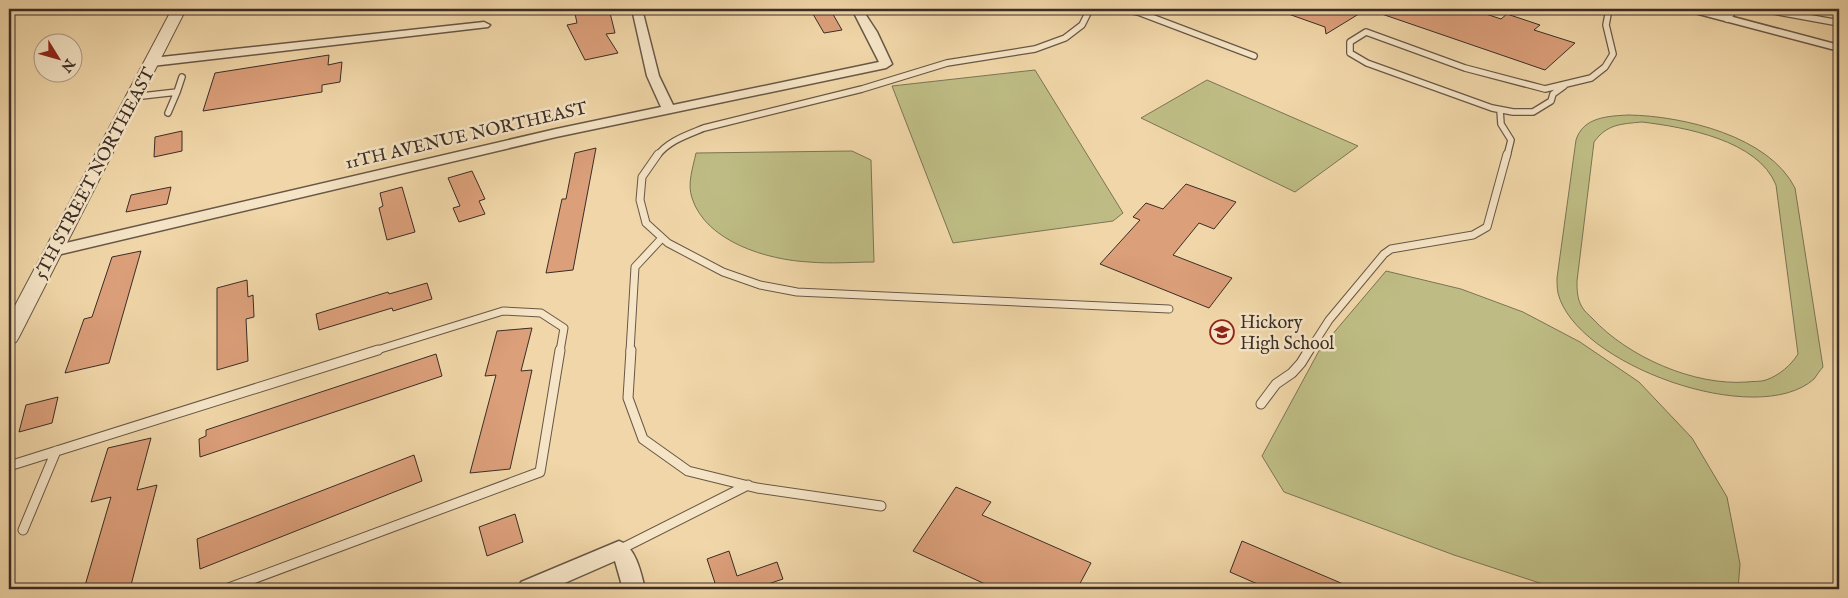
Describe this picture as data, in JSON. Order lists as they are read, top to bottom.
{
  "streets": {
    "street": ["11TH AVENUE NORTHEAST", "5TH STREET NORTHEAST"]
  },
  "crossings": [
    ["11TH AVENUE NORTHEAST", "5TH STREET NORTHEAST"]
  ],
  "places": {
    "school or university": ["Hickory High School"]
  },
  "north": "bottom right"
}
